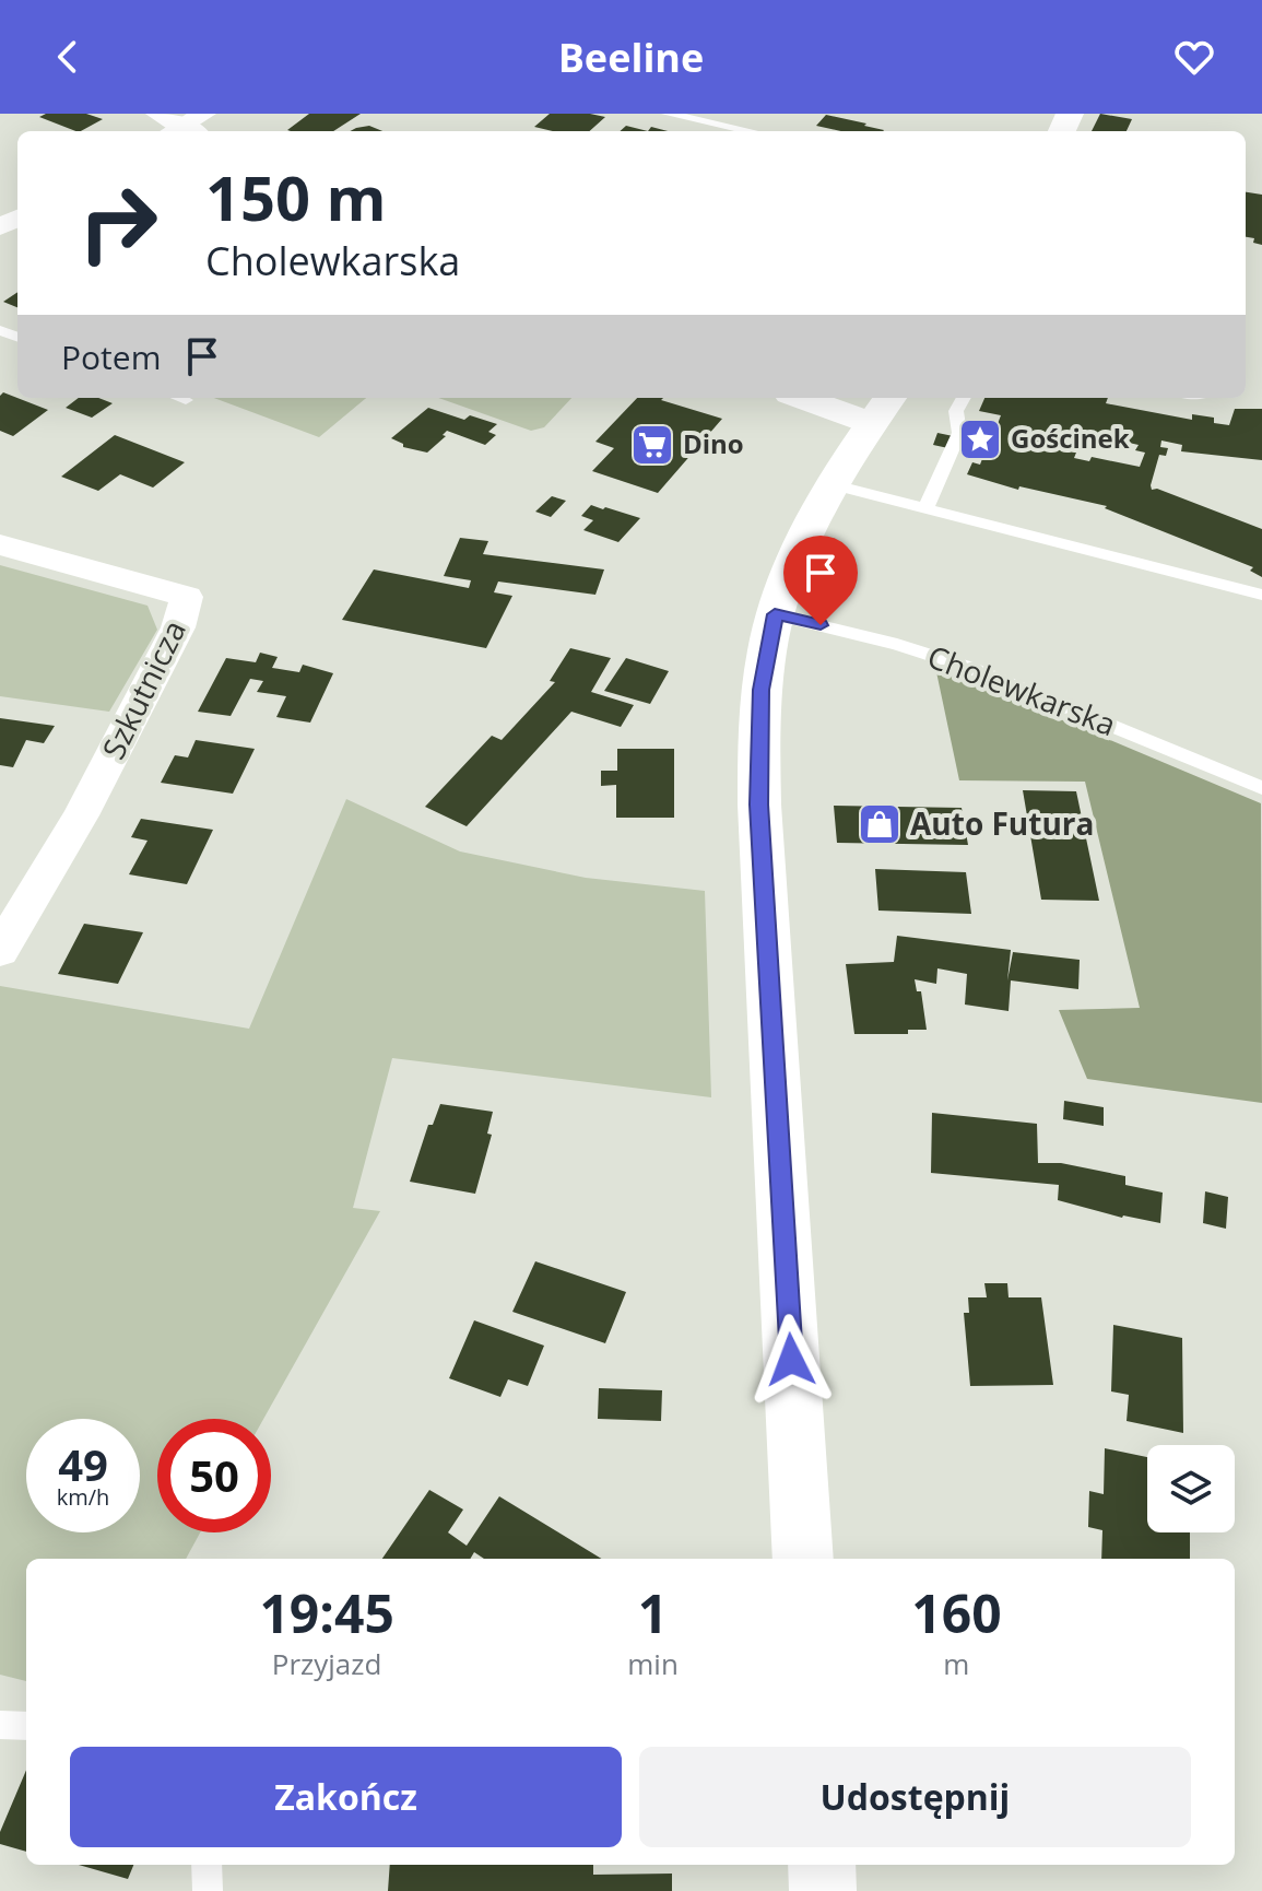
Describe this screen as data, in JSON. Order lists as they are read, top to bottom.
{
  "streets": {
    "street": ["Szkutnicza"],
    "lane": ["Cholewkarska"]
  },
  "places": {
    "place": ["Gościnek"],
    "supermarket": ["Dino"],
    "shop": ["Auto Futura"]
  },
  "page": {
    "header": "Beeline",
    "turn": ["150 m", "Cholewkarska"],
    "then": "Potem",
    "speed": "49 km/h",
    "limit": "50",
    "eta": [
      "19:45",
      "Przyjazd",
      "1",
      "min",
      "160",
      "m"
    ],
    "buttons": ["Zakończ", "Udostępnij"]
  }
}
